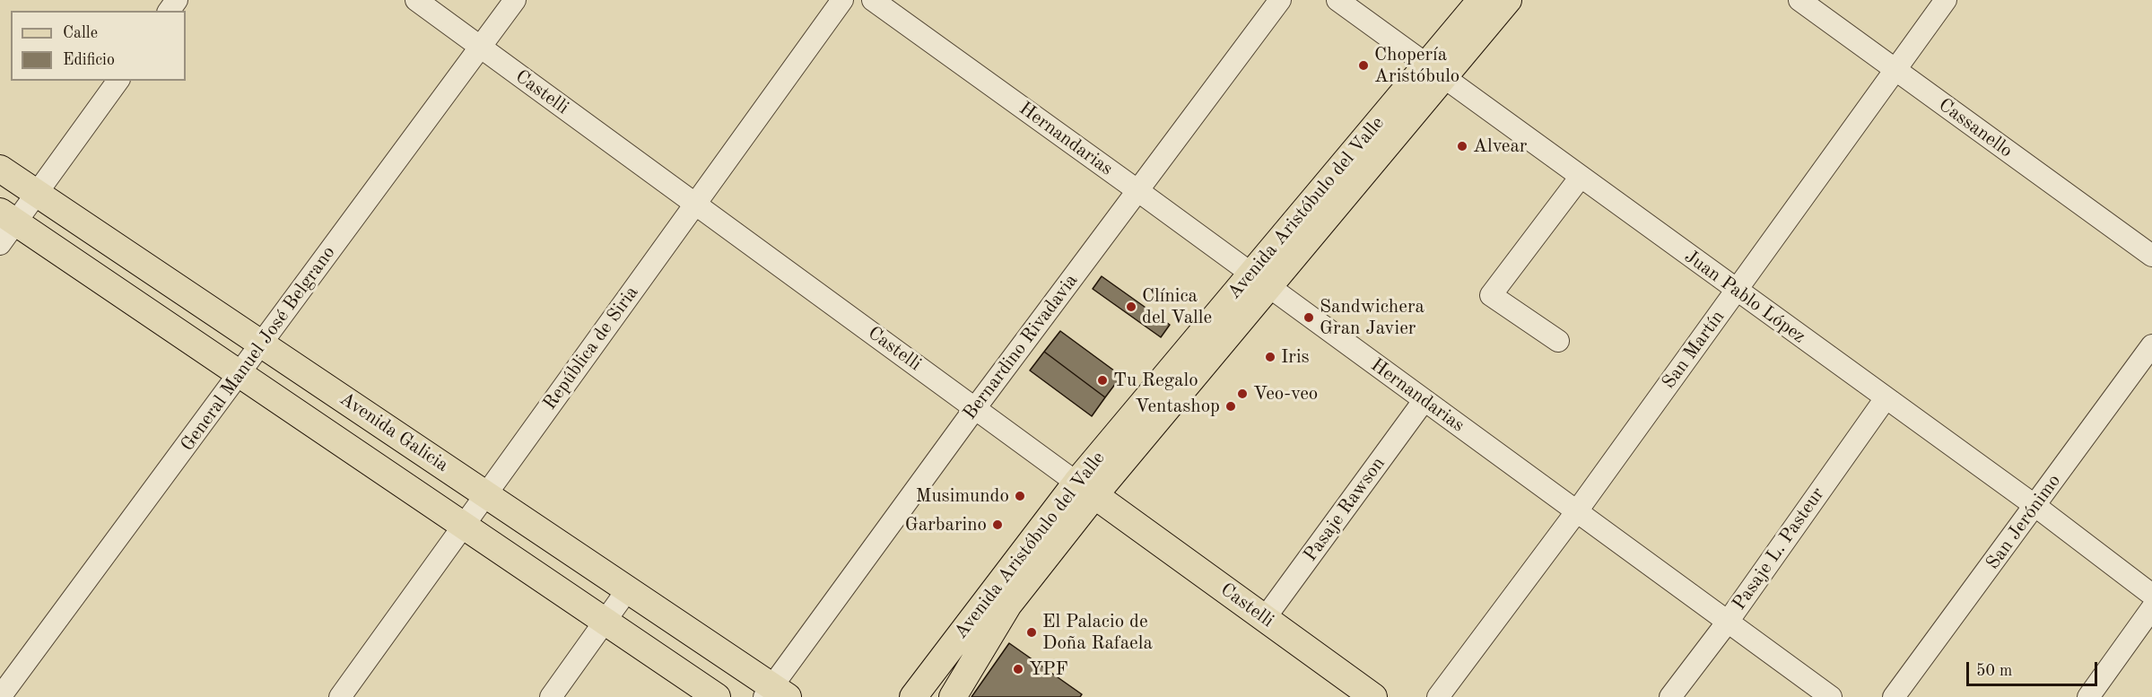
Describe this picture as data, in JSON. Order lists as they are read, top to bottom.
{
  "streets": {
    "main road": ["Castelli", "Avenida Aristóbulo del Valle", "Avenida Galicia"],
    "street": [
      "Cassanello",
      "Hernandarias",
      "Juan Pablo López",
      "Bernardino Rivadavia",
      "República de Siria",
      "General Manuel José Belgrano",
      "San Martín",
      "Pasaje Rawson",
      "San Jerónimo",
      "Pasaje L. Pasteur"
    ]
  },
  "crossings": [
    ["Castelli", "Avenida Aristóbulo del Valle"],
    ["Castelli", "Bernardino Rivadavia"],
    ["Castelli", "República de Siria"],
    ["Castelli", "General Manuel José Belgrano"],
    ["Castelli", "Pasaje Rawson"],
    ["Cassanello", "San Martín"],
    ["Hernandarias", "Avenida Aristóbulo del Valle"],
    ["Hernandarias", "Bernardino Rivadavia"],
    ["Hernandarias", "San Martín"],
    ["Hernandarias", "Pasaje Rawson"],
    ["Hernandarias", "Pasaje L. Pasteur"],
    ["Avenida Aristóbulo del Valle", "Juan Pablo López"],
    ["Juan Pablo López", "San Martín"],
    ["Juan Pablo López", "San Jerónimo"],
    ["Juan Pablo López", "Pasaje L. Pasteur"],
    ["Bernardino Rivadavia", "Avenida Galicia"],
    ["República de Siria", "Avenida Galicia"],
    ["General Manuel José Belgrano", "Avenida Galicia"]
  ],
  "places": [
    "Chopería Aristóbulo",
    "Alvear",
    "Clínica del Valle",
    "Sandwichera Gran Javier",
    "Iris",
    "Tu Regalo",
    "Veo-veo",
    "Ventashop",
    "Musimundo",
    "Garbarino",
    "El Palacio de Doña Rafaela",
    "YPF"
  ],
  "legend": ["Calle", "Edificio"],
  "scale_bar": "50 m"
}
